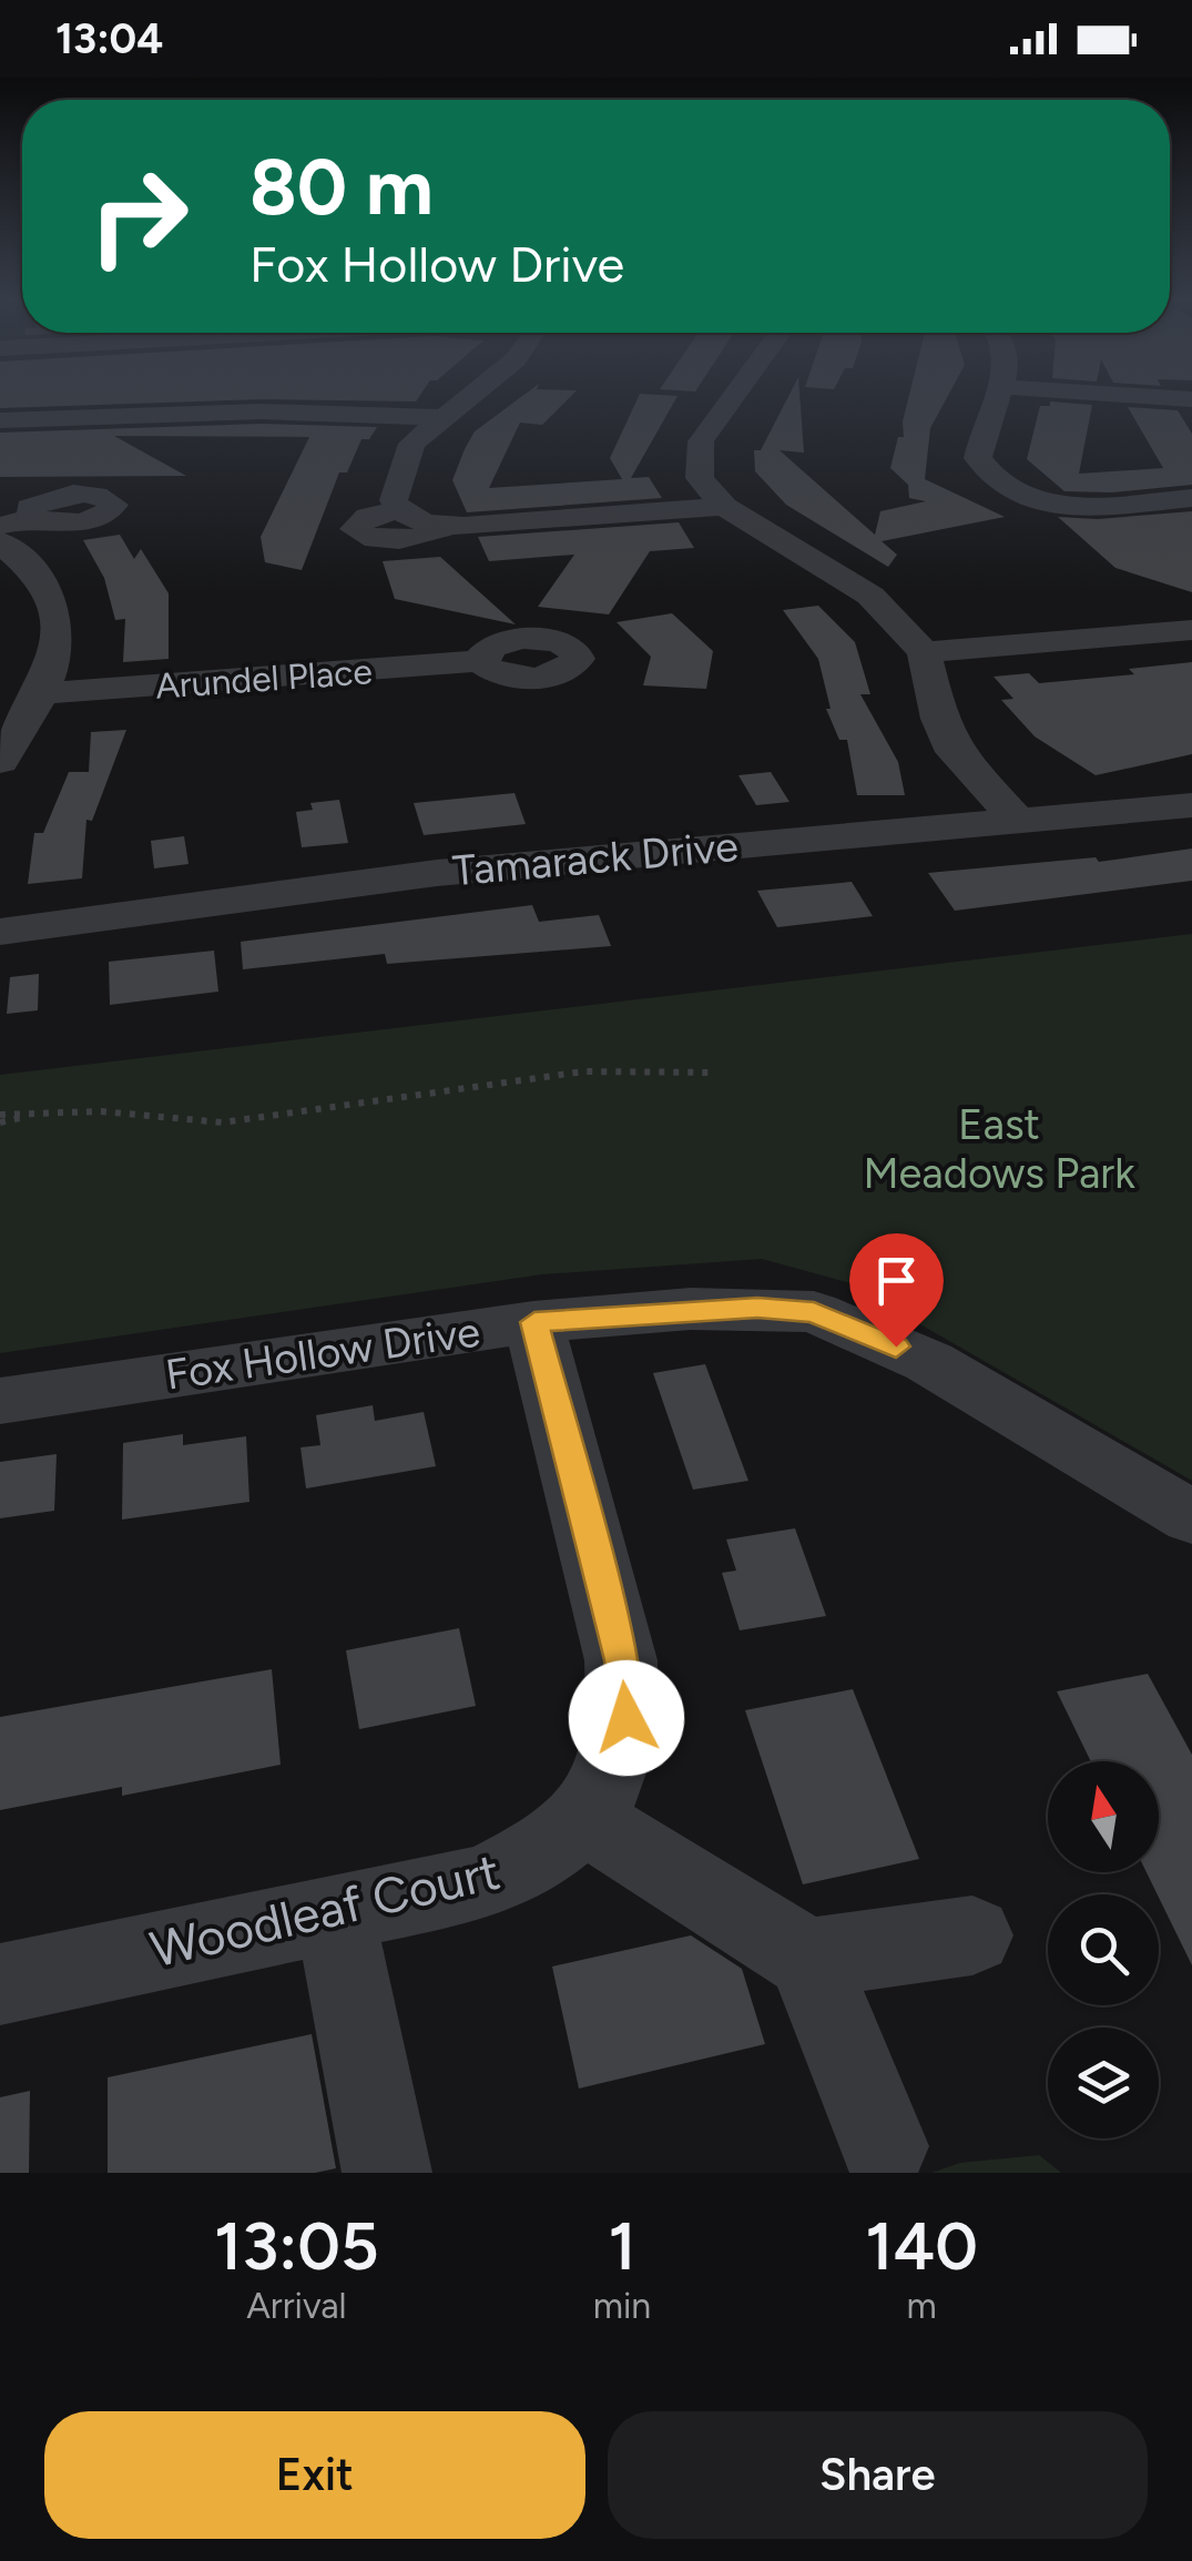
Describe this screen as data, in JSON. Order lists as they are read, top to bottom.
{
  "streets": {
    "street": [
      "Arundel Place",
      "Tamarack Drive",
      "Fox Hollow Drive",
      "Woodleaf Court"
    ]
  },
  "crossings": [
    ["Fox Hollow Drive", "Woodleaf Court"]
  ],
  "parks": ["East Meadows Park"],
  "north": "top",
  "page": {
    "status": "13:04",
    "turn": ["80 m", "Fox Hollow Drive"],
    "eta": [
      "13:05",
      "Arrival",
      "1",
      "min",
      "140",
      "m"
    ],
    "buttons": ["Exit", "Share"]
  }
}
